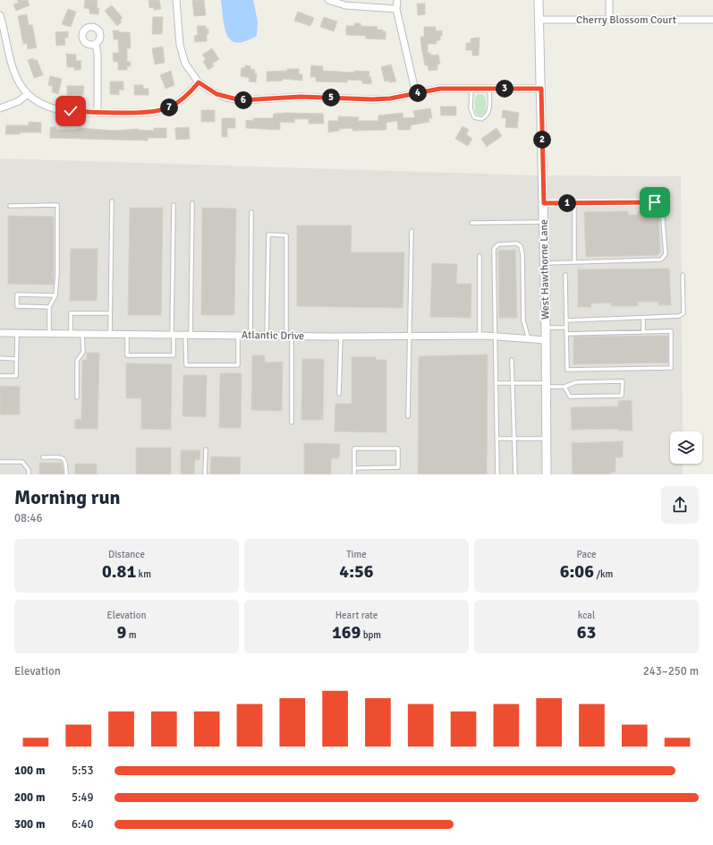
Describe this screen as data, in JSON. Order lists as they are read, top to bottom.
{
  "streets": {
    "street": ["Cherry Blossom Court", "West Hawthorne Lane", "Atlantic Drive"]
  },
  "crossings": [
    ["Cherry Blossom Court", "West Hawthorne Lane"],
    ["West Hawthorne Lane", "Atlantic Drive"]
  ],
  "page": {
    "pins": [
      "3",
      "4",
      "5",
      "6",
      "7",
      "2",
      "1"
    ],
    "heading": ["Morning run", "08:46"],
    "stats": [
      ["Distance", "0.81 km"],
      ["Time", "4:56"],
      ["Pace", "6:06 /km"],
      ["Elevation", "9 m"],
      ["Heart rate", "169 bpm"],
      ["kcal", "63"]
    ],
    "chart": ["Elevation", "243–250 m"],
    "list": [
      {
        "name": "100 m",
        "note": "5:53"
      },
      {
        "name": "200 m",
        "note": "5:49"
      },
      {
        "name": "300 m",
        "note": "6:40"
      }
    ]
  }
}
